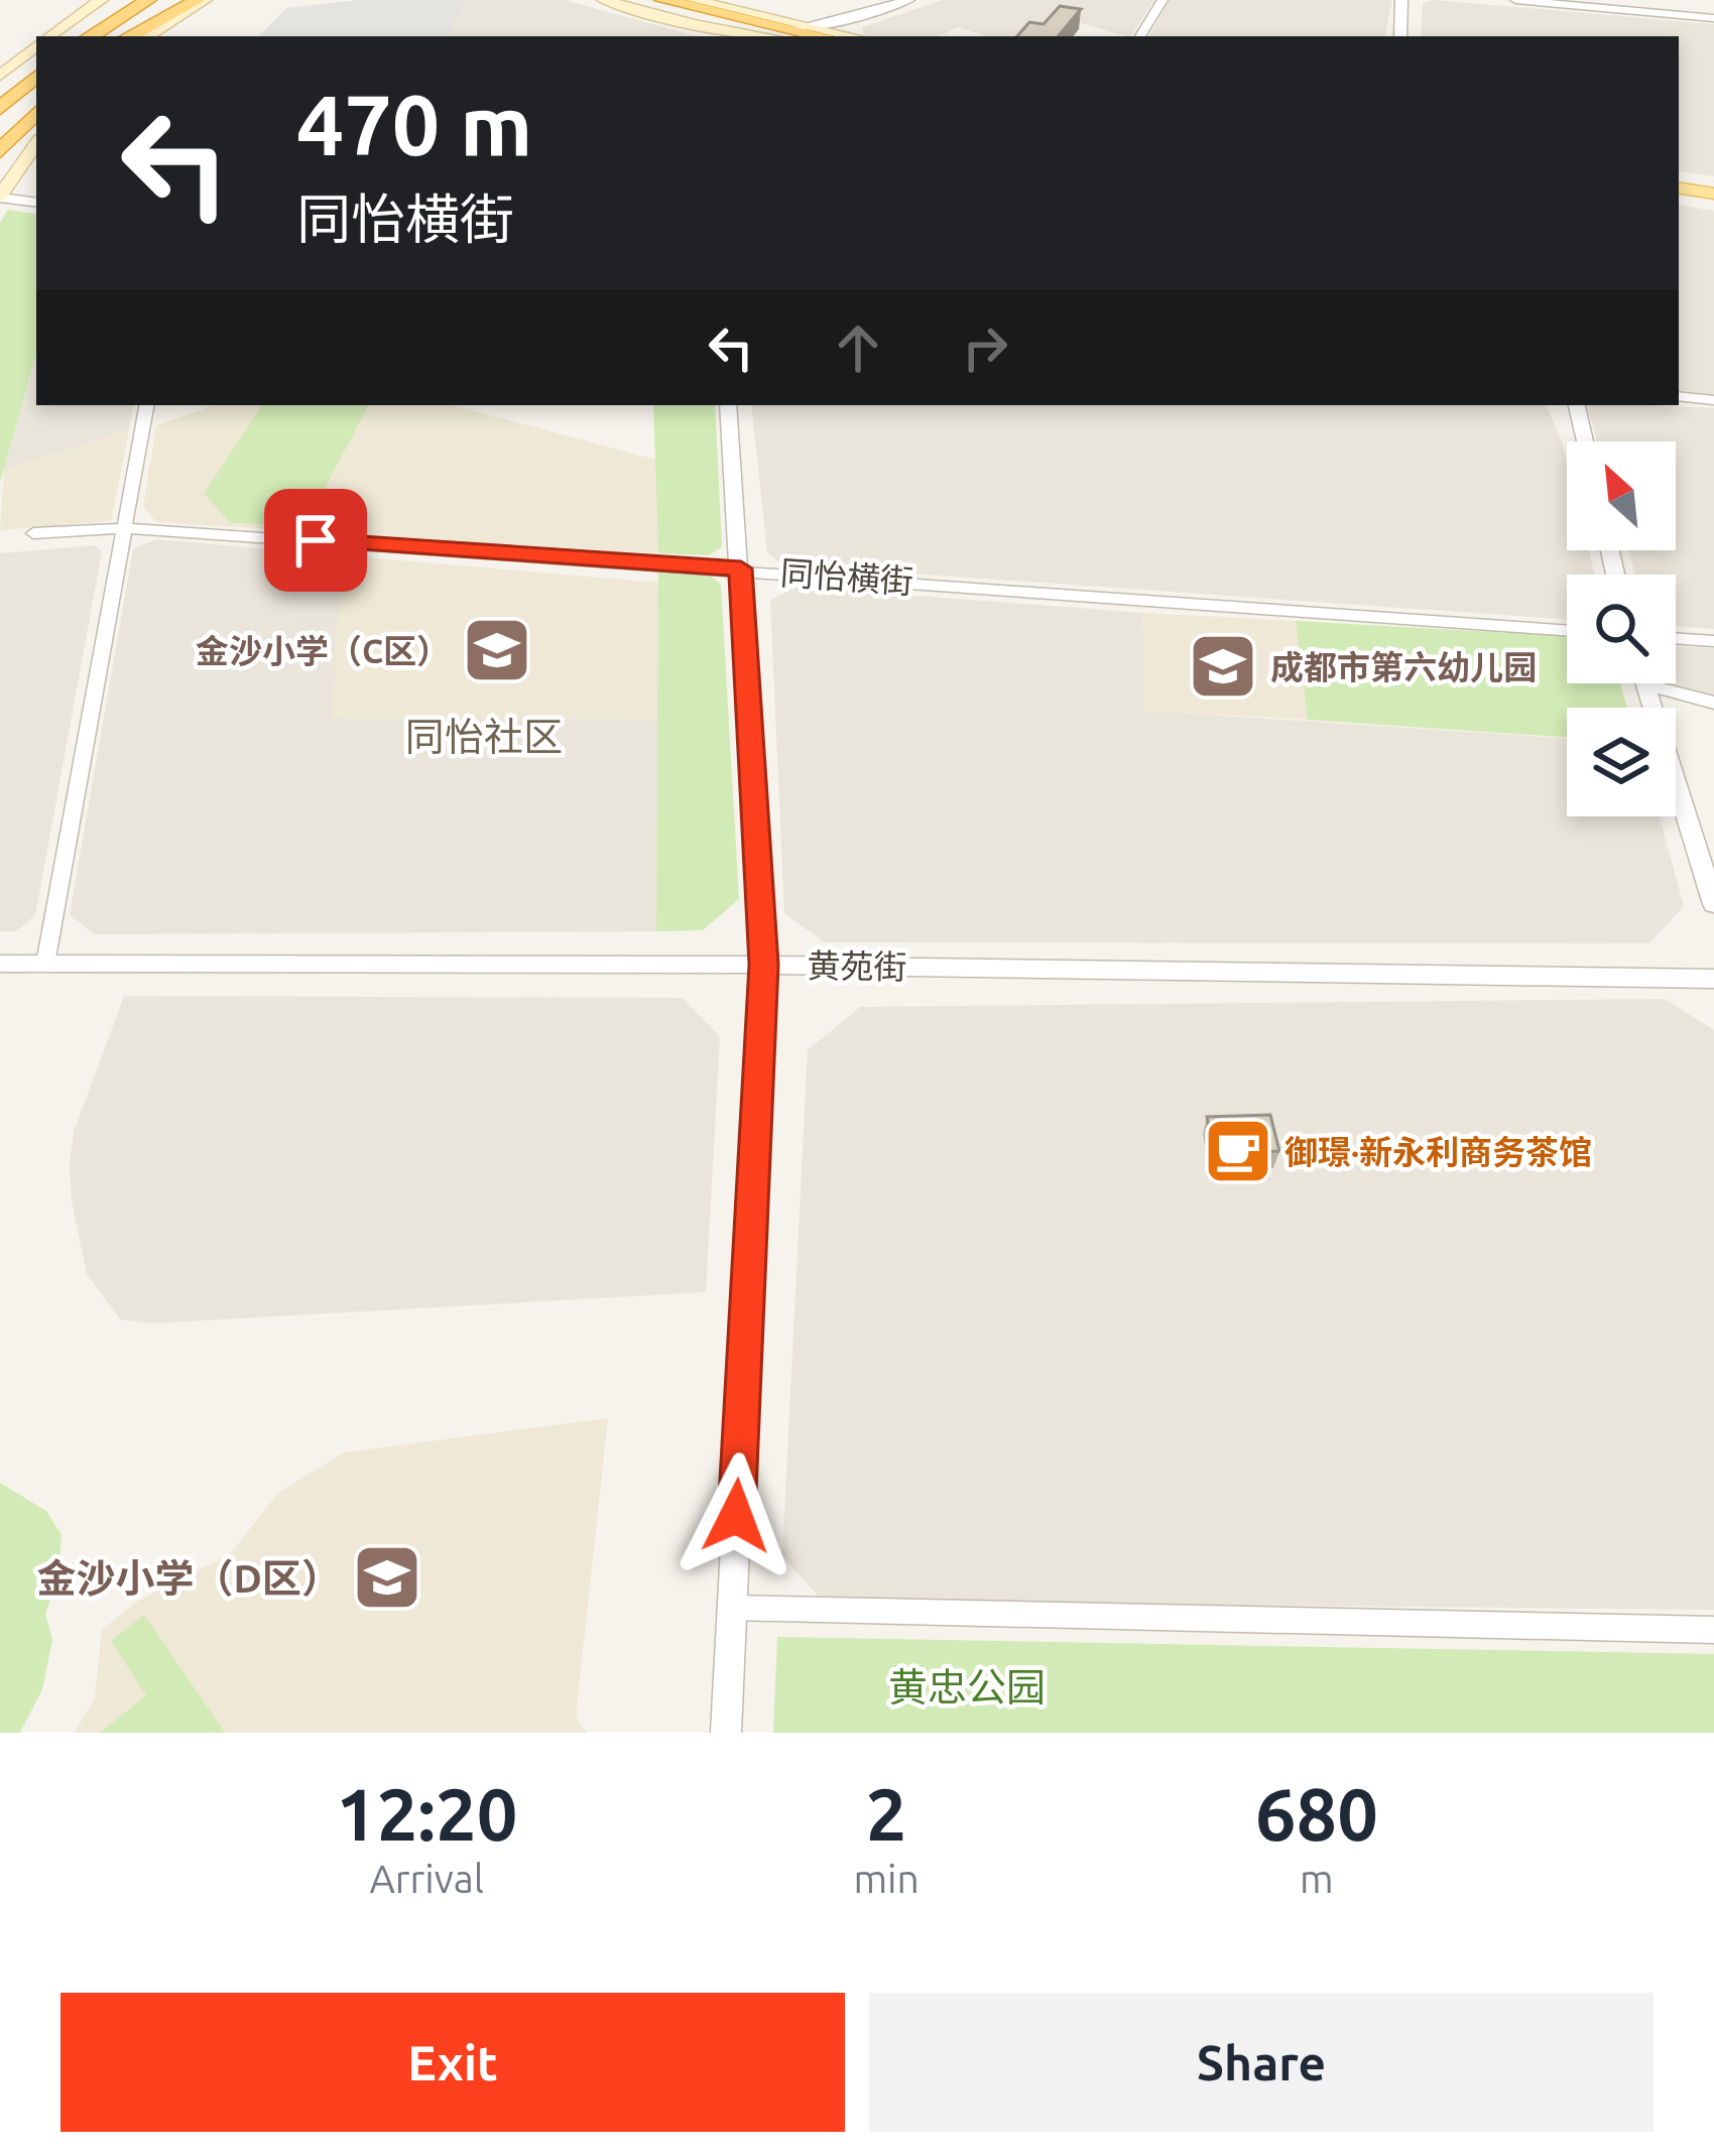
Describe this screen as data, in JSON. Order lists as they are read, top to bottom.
{
  "streets": {
    "street": ["同怡横街", "黄苑街"]
  },
  "districts": ["同怡社区"],
  "parks": ["黄忠公园"],
  "places": {
    "school or university": ["金沙小学（C区）", "成都市第六幼儿园", "金沙小学（D区）"],
    "cafe": ["御璟·新永利商务茶馆"]
  },
  "north": "top left",
  "page": {
    "turn": ["470 m", "同怡横街"],
    "eta": [
      "12:20",
      "Arrival",
      "2",
      "min",
      "680",
      "m"
    ],
    "buttons": ["Exit", "Share"]
  }
}
